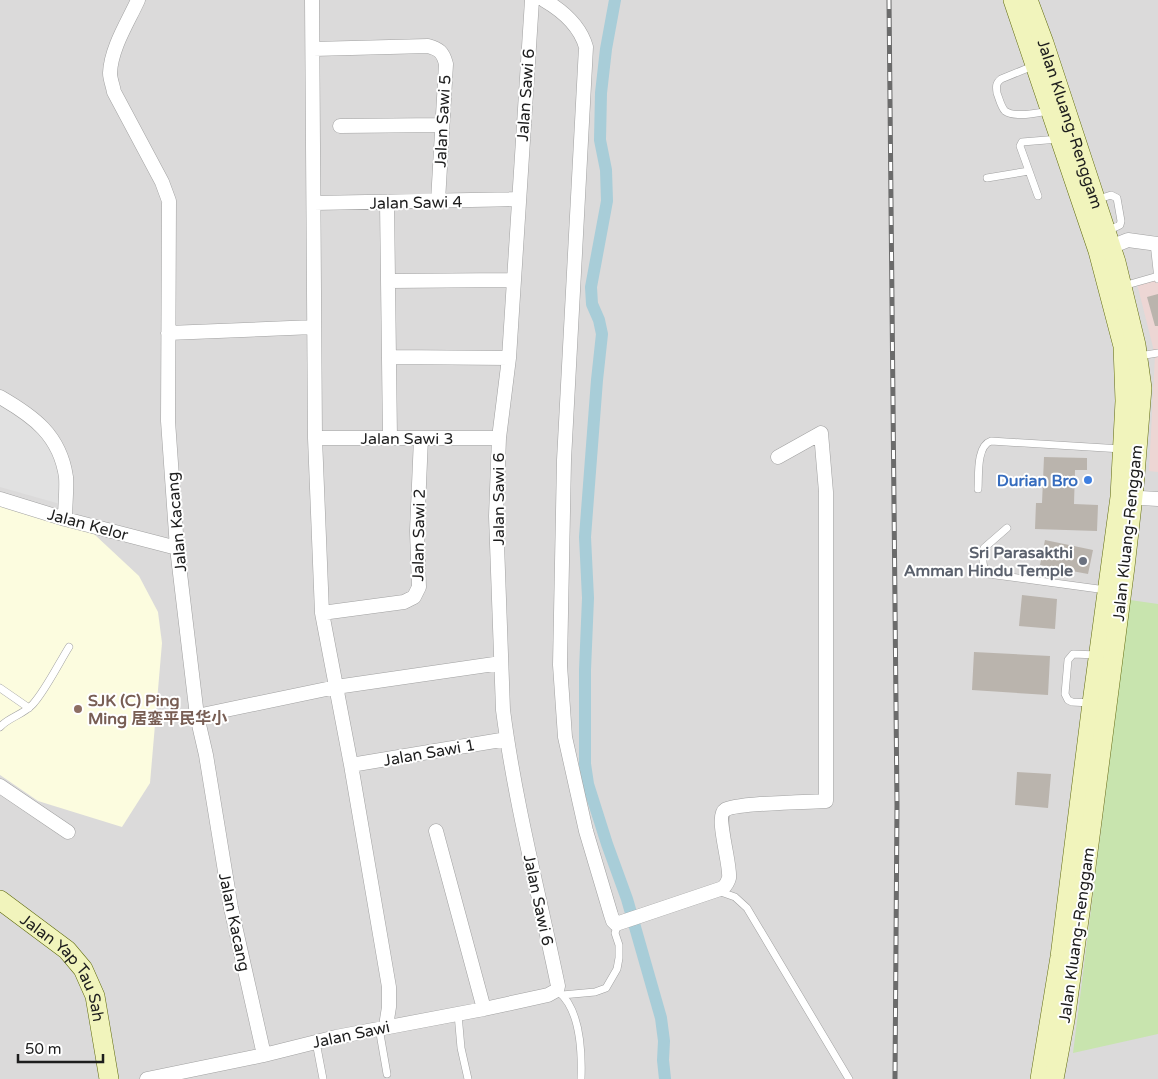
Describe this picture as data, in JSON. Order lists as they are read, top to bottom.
{
  "streets": {
    "main road": ["Jalan Kluang-Renggam", "Jalan Yap Tau Sah"],
    "street": [
      "Jalan Sawi 6",
      "Jalan Sawi 5",
      "Jalan Sawi 4",
      "Jalan Sawi 3",
      "Jalan Kacang",
      "Jalan Kelor",
      "Jalan Sawi 2",
      "Jalan Sawi 1",
      "Jalan Sawi"
    ]
  },
  "crossings": [
    ["Jalan Sawi 6", "Jalan Sawi 4"],
    ["Jalan Sawi 6", "Jalan Sawi 3"],
    ["Jalan Sawi 6", "Jalan Sawi 1"],
    ["Jalan Sawi 6", "Jalan Sawi"],
    ["Jalan Sawi 5", "Jalan Sawi 4"],
    ["Jalan Sawi 3", "Jalan Sawi 2"],
    ["Jalan Kacang", "Jalan Kelor"],
    ["Jalan Kacang", "Jalan Sawi"]
  ],
  "places": ["Durian Bro", "Sri Parasakthi Amman Hindu Temple", "SJK (C) Ping Ming 居銮平民华小"],
  "scale_bar": "50 m"
}
